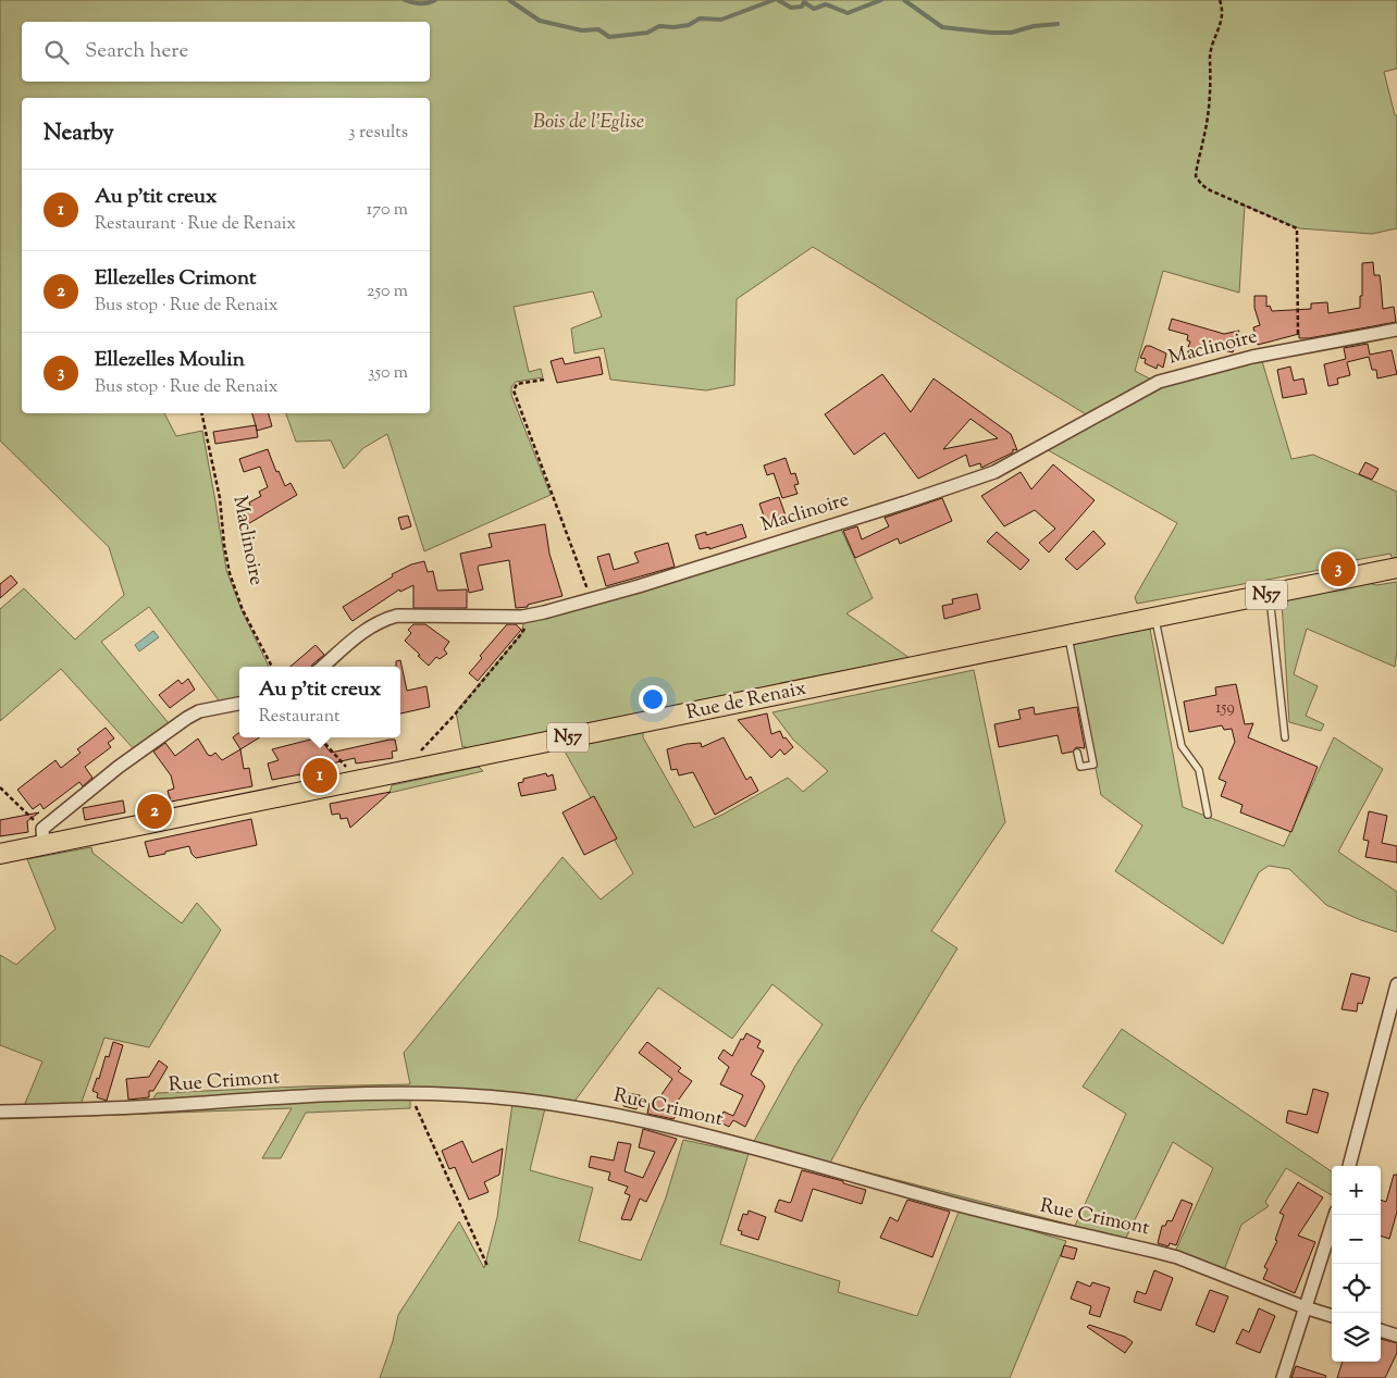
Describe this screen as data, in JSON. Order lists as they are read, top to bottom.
{
  "streets": {
    "main road": ["N57", "Rue de Renaix"],
    "street": ["Maclinoire", "Rue Crimont"]
  },
  "parks": ["Bois de l'Eglise"],
  "house_numbers": ["159"],
  "page": {
    "search": "Search here",
    "heading": ["Nearby", "3 results"],
    "list": [
      {
        "mark": "1",
        "name": "Au p'tit creux",
        "note": "Restaurant · Rue de Renaix",
        "value": "170 m"
      },
      {
        "mark": "2",
        "name": "Ellezelles Crimont",
        "note": "Bus stop · Rue de Renaix",
        "value": "250 m"
      },
      {
        "mark": "3",
        "name": "Ellezelles Moulin",
        "note": "Bus stop · Rue de Renaix",
        "value": "350 m"
      }
    ],
    "pins": ["3", "1", "2"],
    "popup": ["Au p'tit creux", "Restaurant"],
    "map_buttons": ["+", "−"]
  }
}
